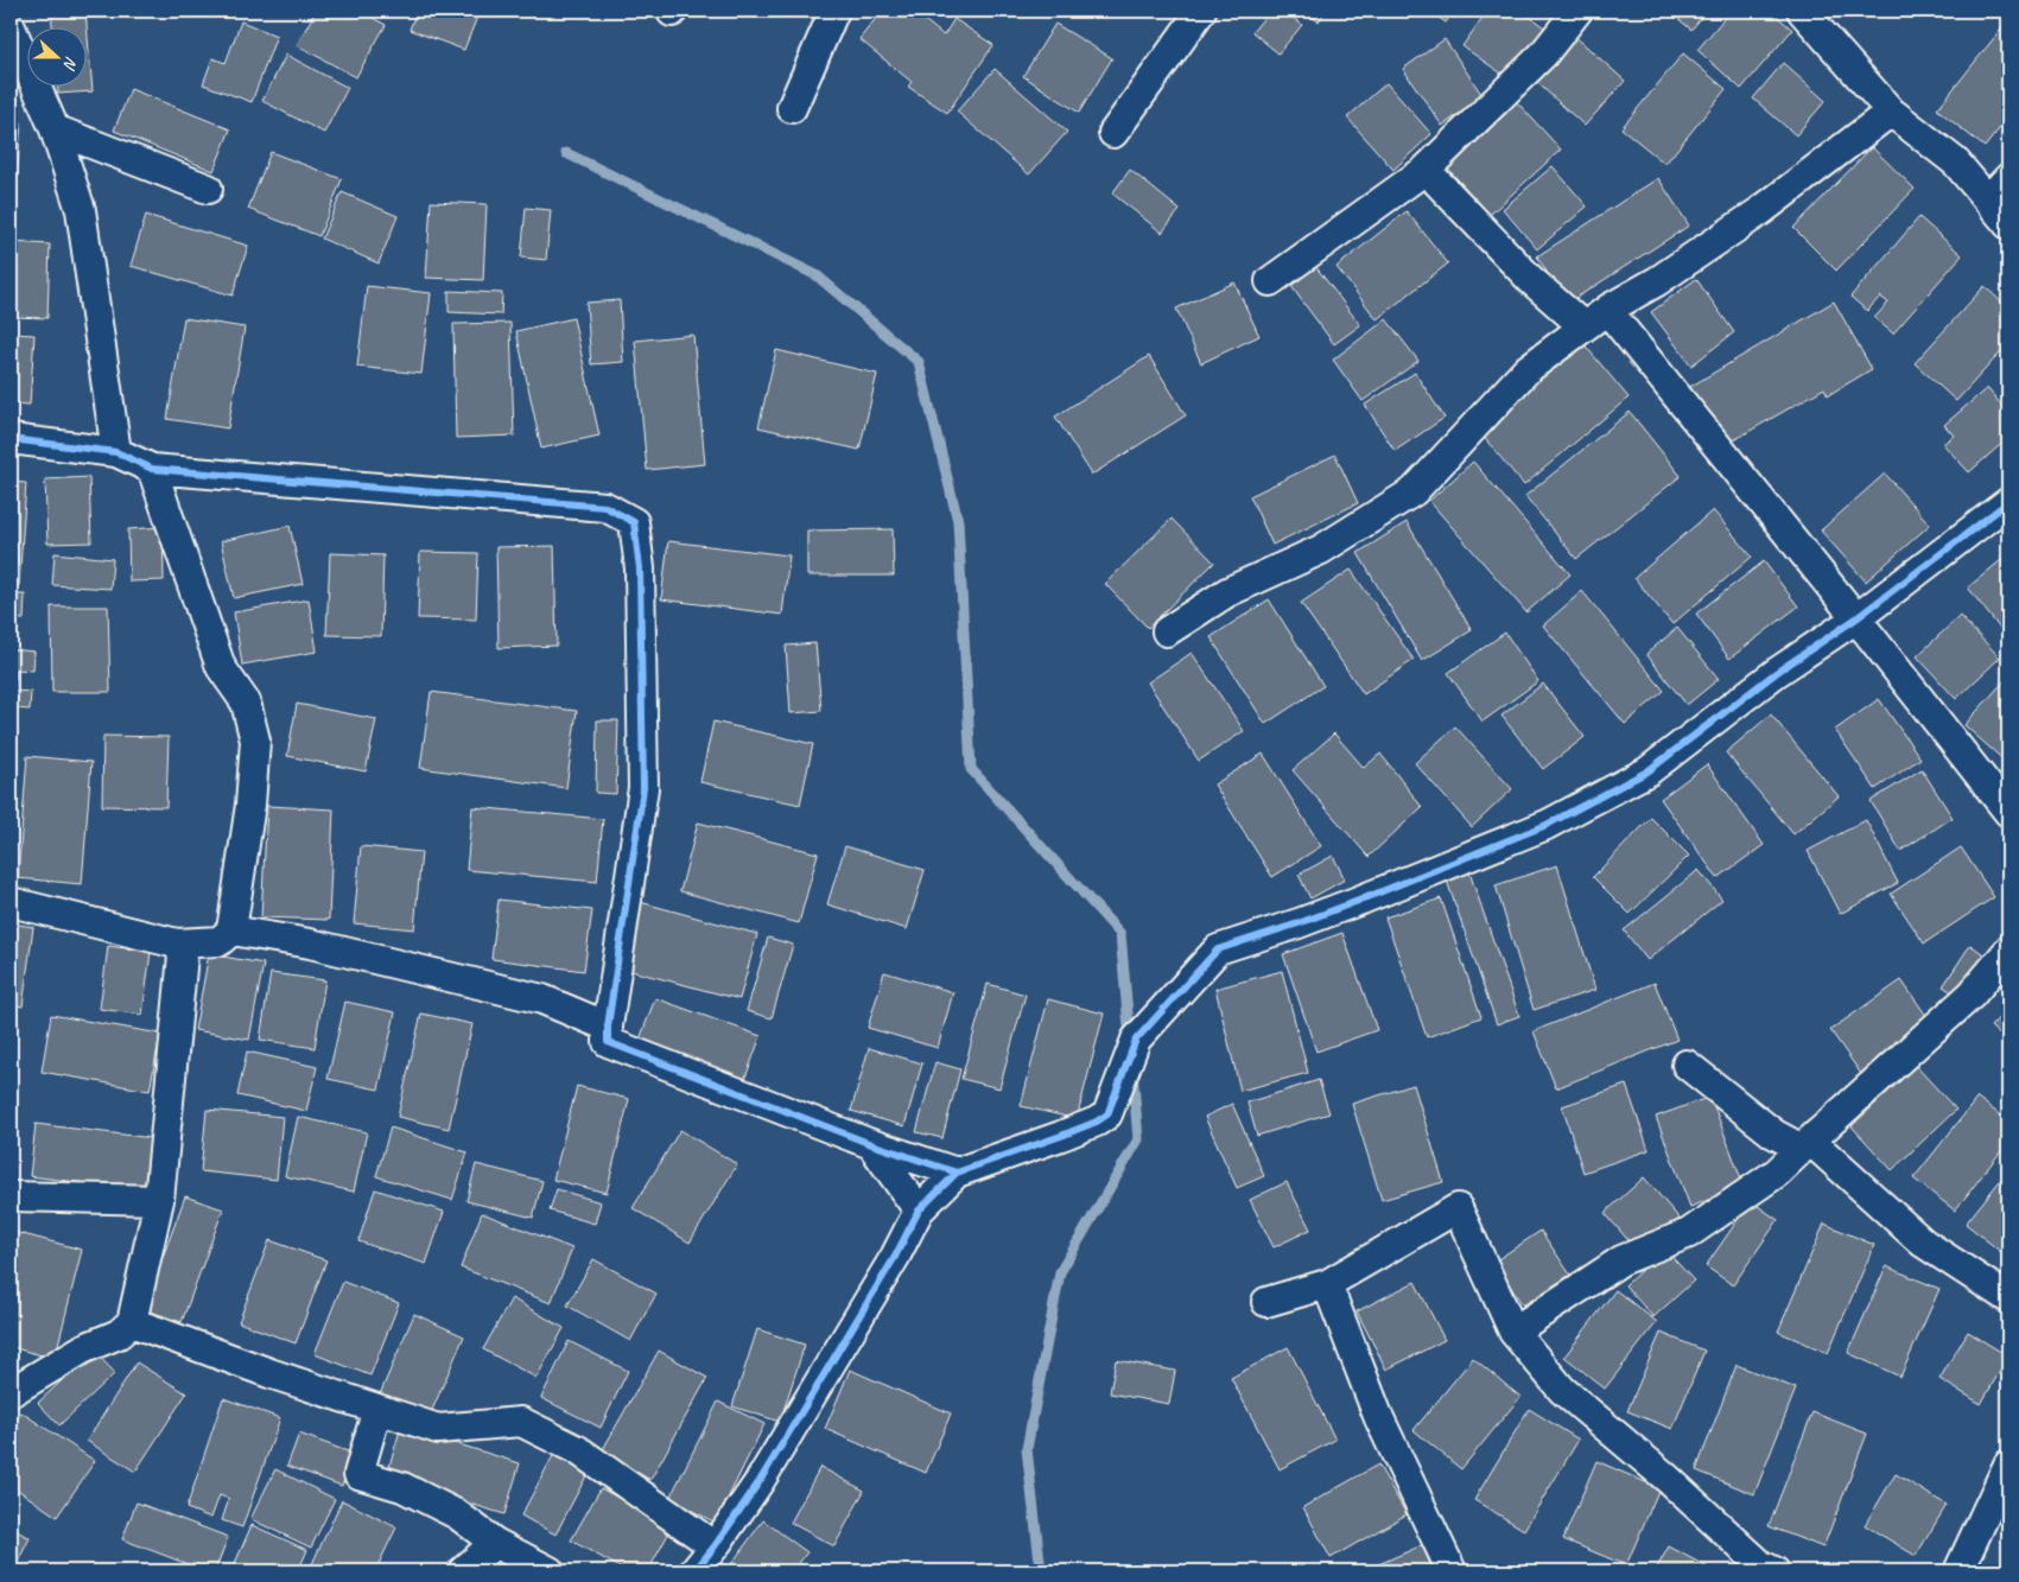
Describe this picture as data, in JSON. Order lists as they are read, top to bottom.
{
  "north": "right"
}
